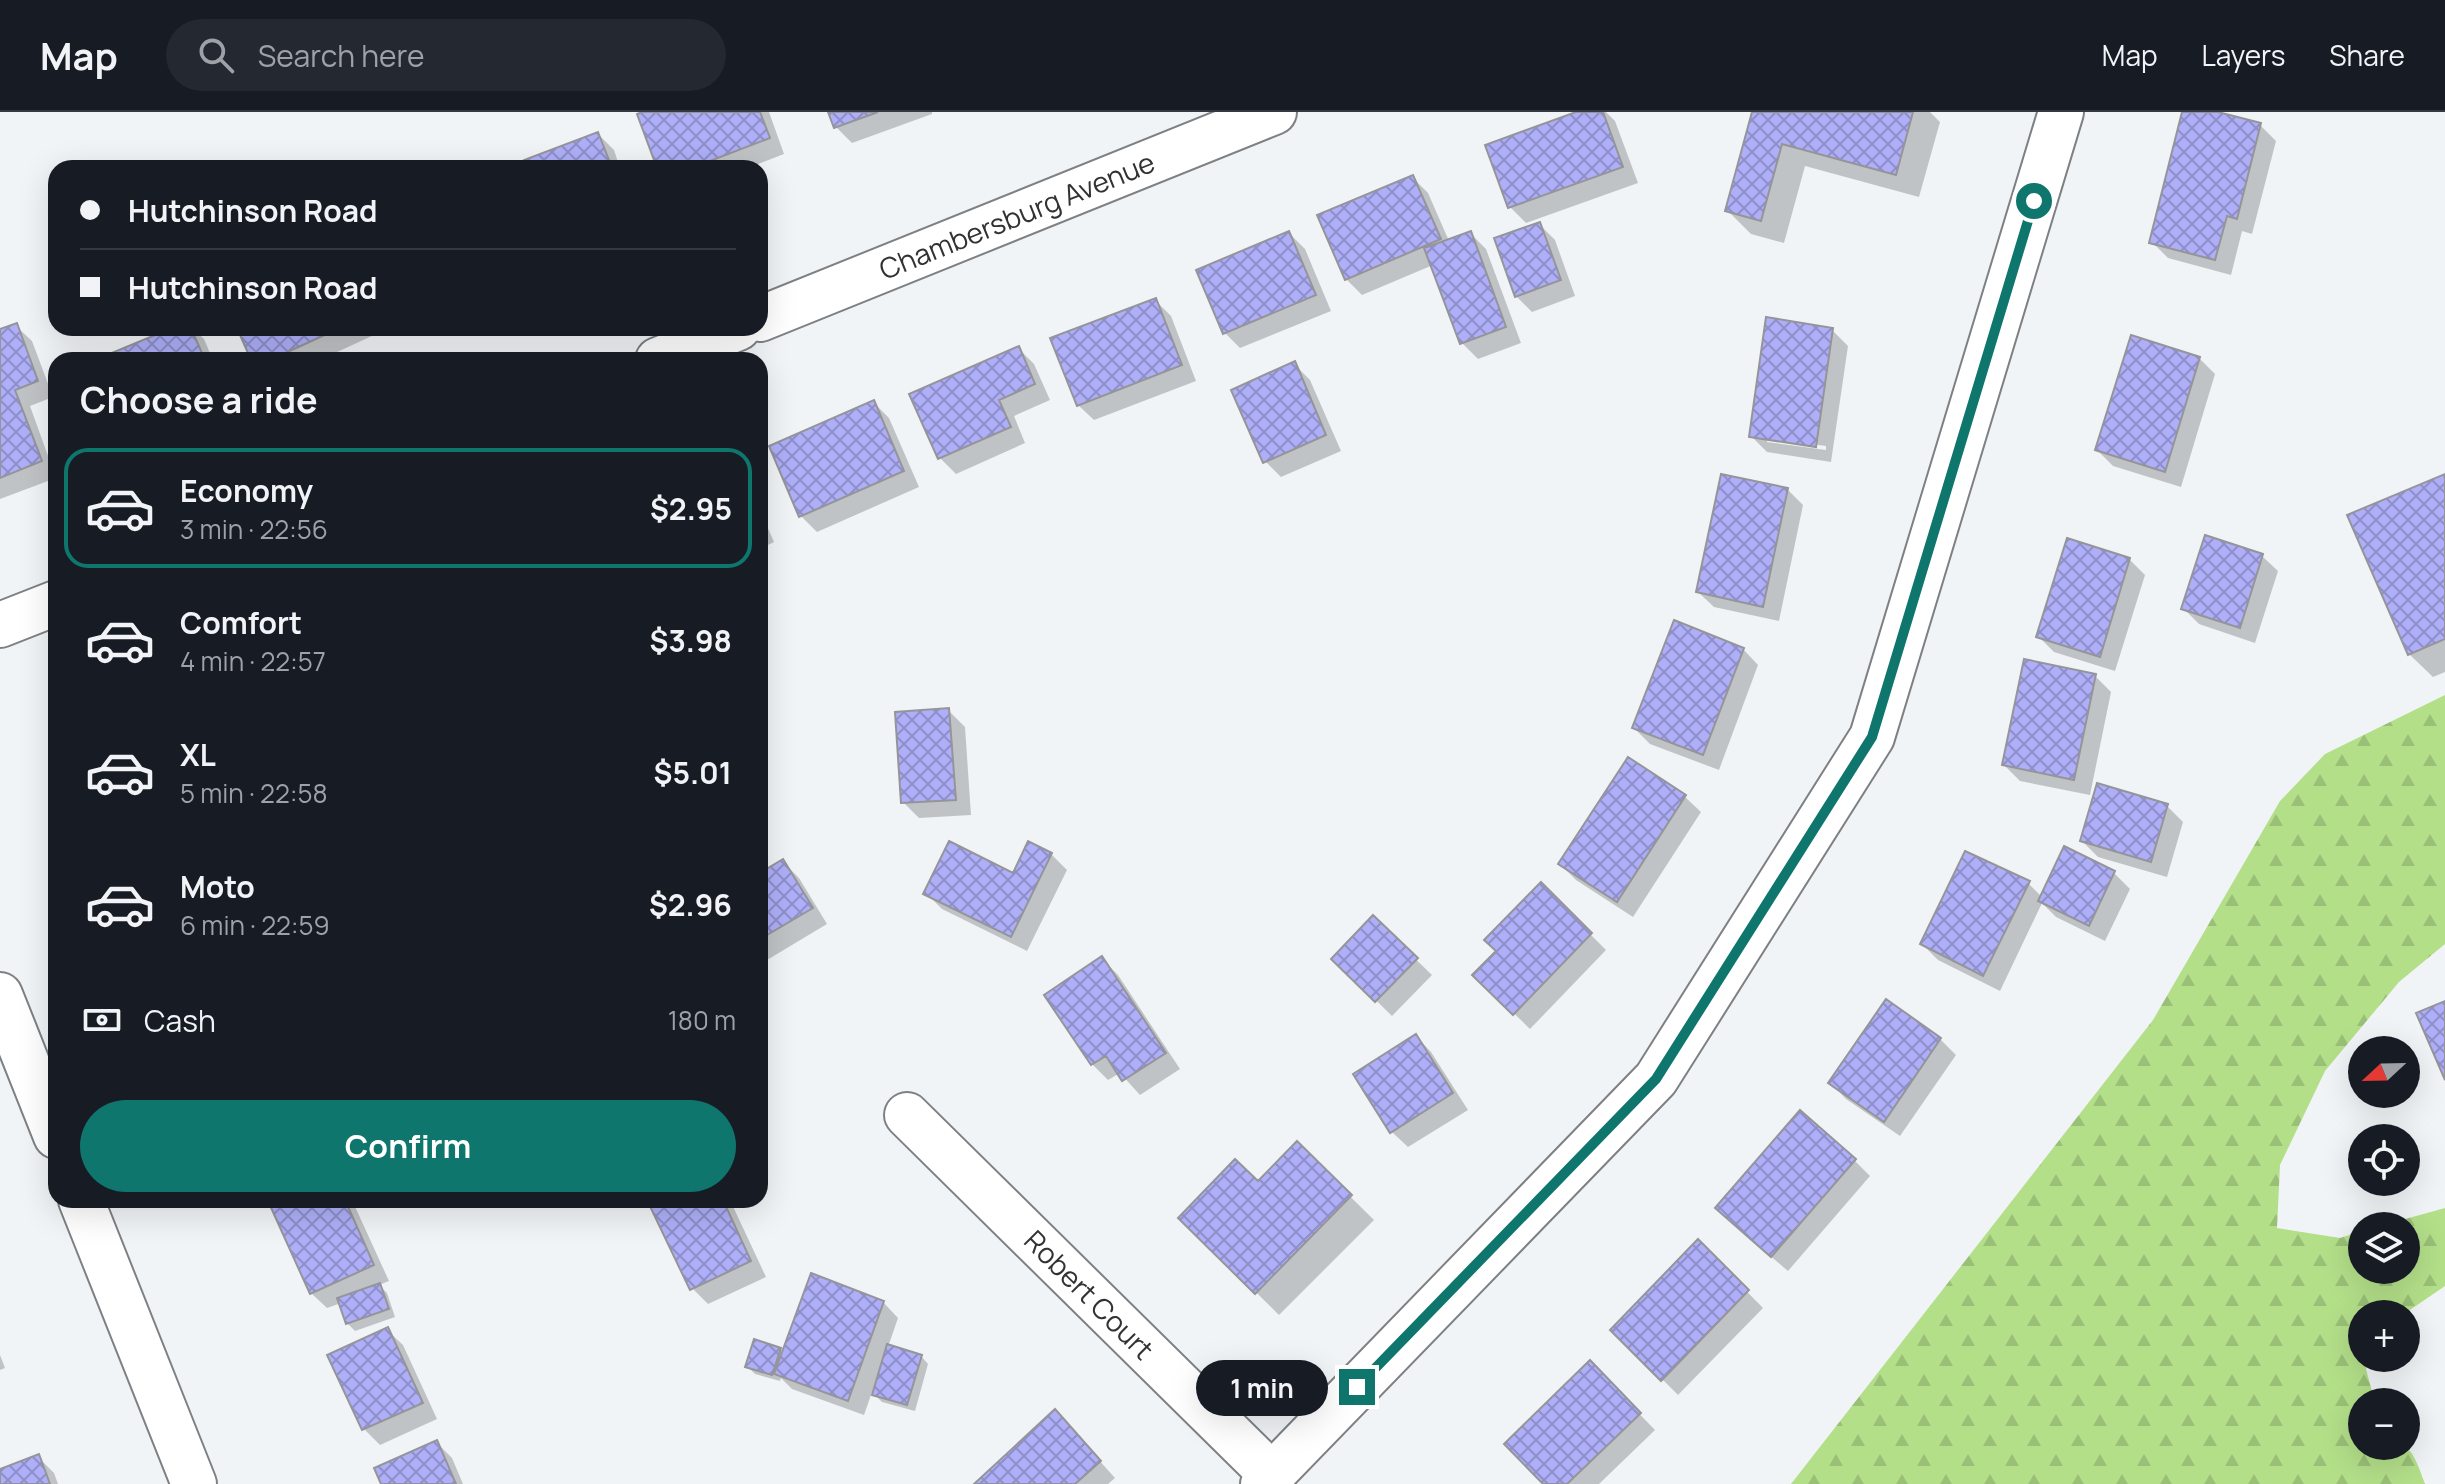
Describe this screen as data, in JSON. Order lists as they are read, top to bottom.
{
  "streets": {
    "street": ["Chambersburg Avenue", "Robert Court"]
  },
  "north": "left",
  "page": {
    "header": "Map",
    "search": "Search here",
    "nav": ["Map", "Layers", "Share"],
    "banner": ["Hutchinson Road", "Hutchinson Road"],
    "heading": "Choose a ride",
    "list": [
      {
        "name": "Economy",
        "note": "3 min · 22:56",
        "value": "$2.95"
      },
      {
        "name": "Comfort",
        "note": "4 min · 22:57",
        "value": "$3.98"
      },
      {
        "name": "XL",
        "note": "5 min · 22:58",
        "value": "$5.01"
      },
      {
        "name": "Moto",
        "note": "6 min · 22:59",
        "value": "$2.96"
      }
    ],
    "pay": ["Cash", "180 m"],
    "map_buttons": ["+", "−"],
    "buttons": "Confirm",
    "bubble": "1 min"
  }
}
